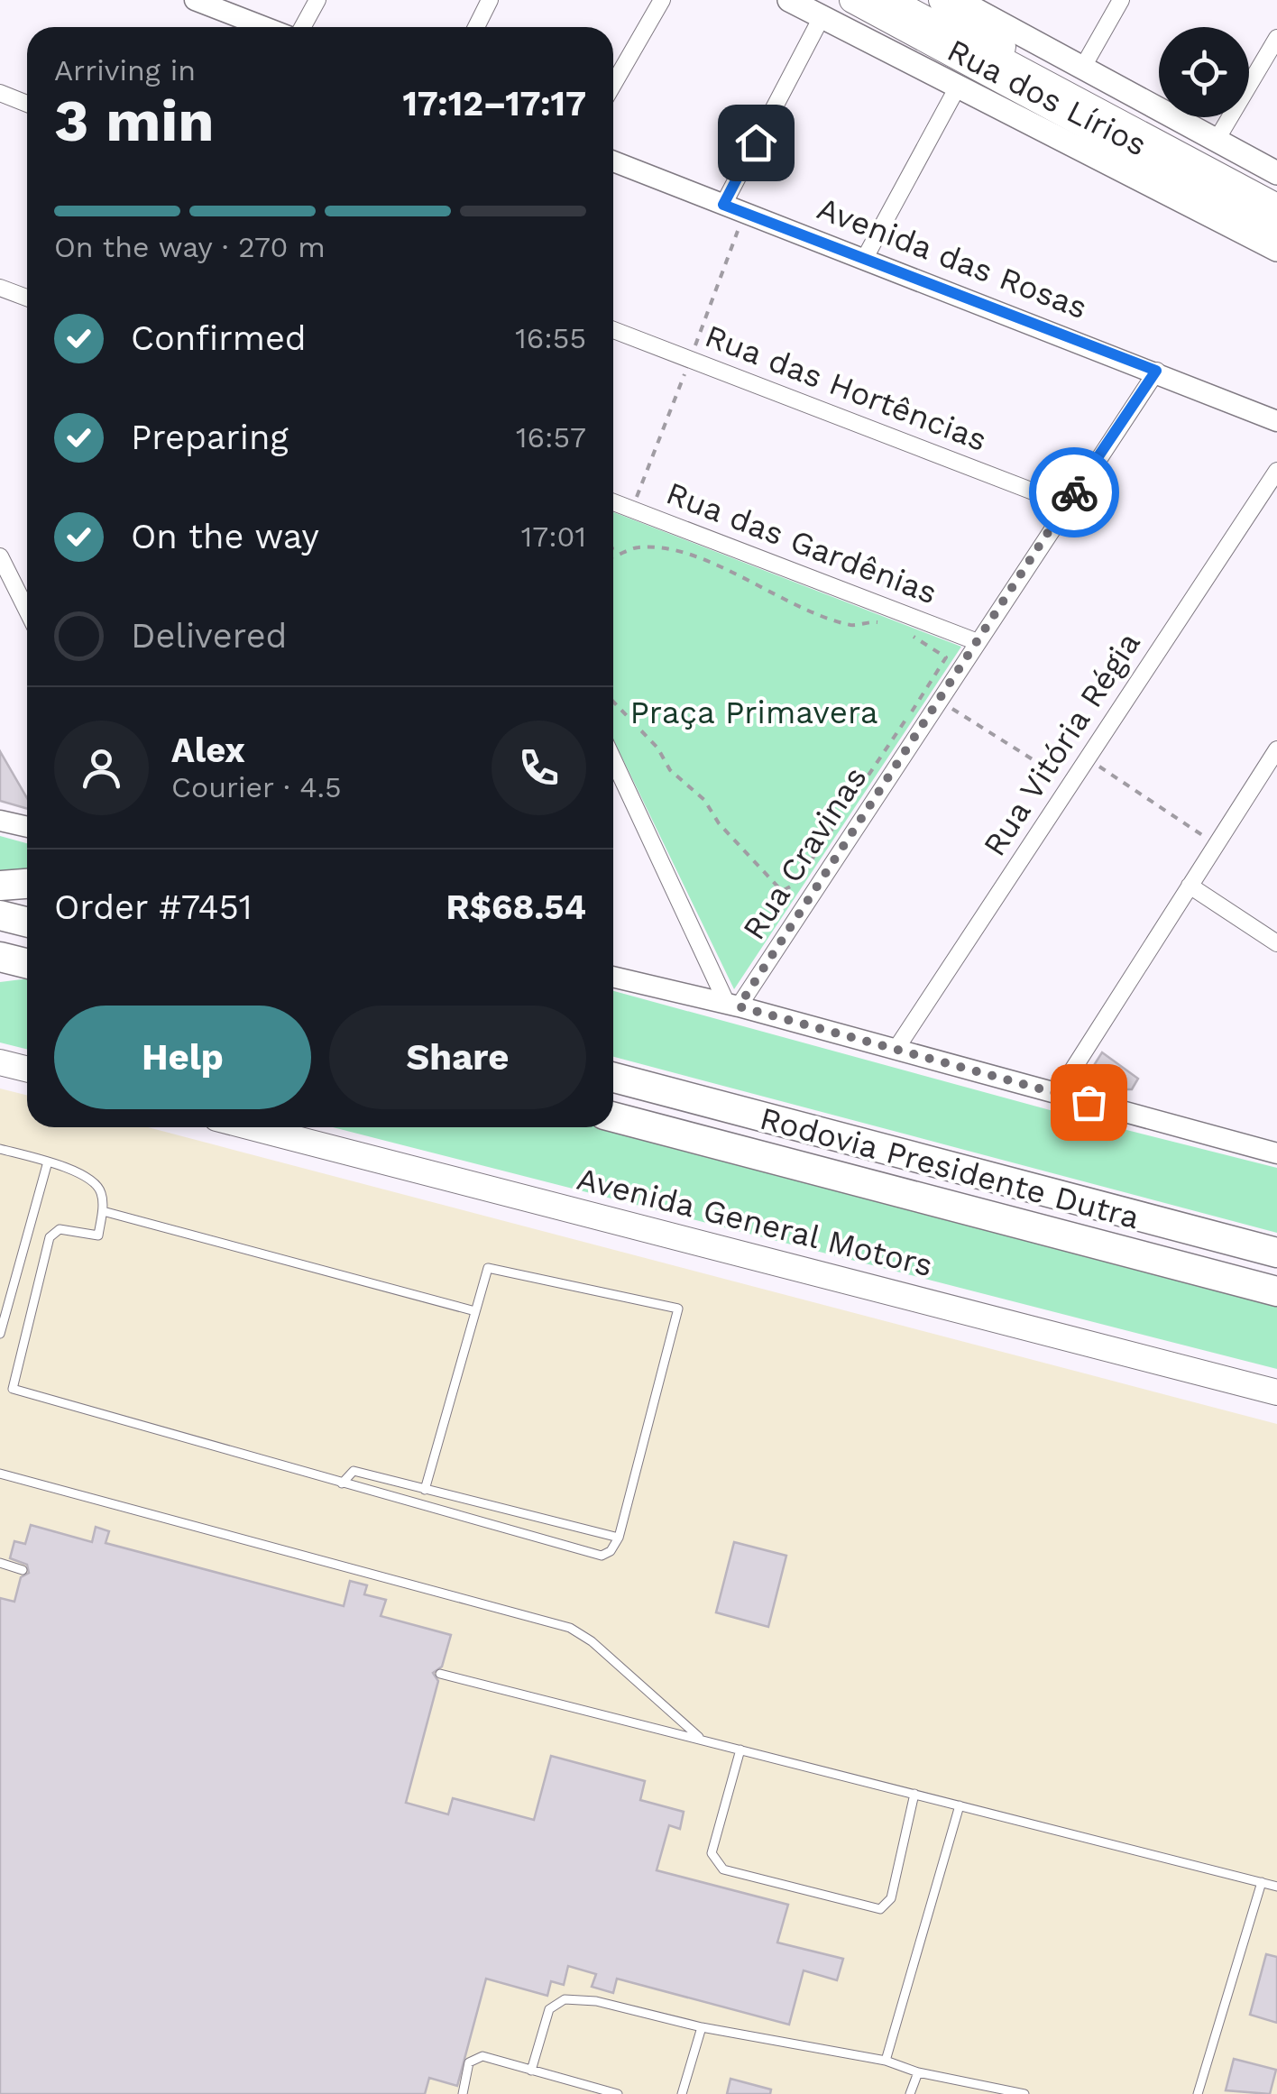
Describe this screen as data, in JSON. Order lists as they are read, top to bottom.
{
  "streets": {
    "highway": ["Rodovia Presidente Dutra"],
    "main road": ["Rua dos Lírios", "Avenida General Motors"],
    "street": [
      "Avenida das Rosas",
      "Rua das Hortências",
      "Rua das Gardênias",
      "Rua Vitória Régia",
      "Rua Cravinas"
    ]
  },
  "crossings": [
    ["Avenida das Rosas", "Rua Cravinas"],
    ["Rua das Hortências", "Rua Cravinas"],
    ["Rua das Gardênias", "Rua Cravinas"]
  ],
  "parks": ["Praça Primavera"],
  "page": {
    "heading": ["3 min", "Arriving in", "17:12–17:17"],
    "panel": [
      "Alex",
      "Courier · 4.5",
      "Order #7451",
      "R$68.54"
    ],
    "bar": "On the way · 270 m",
    "list": [
      ["Confirmed", "16:55"],
      ["Preparing", "16:57"],
      ["On the way", "17:01"],
      "Delivered"
    ],
    "buttons": ["Help", "Share"]
  }
}
